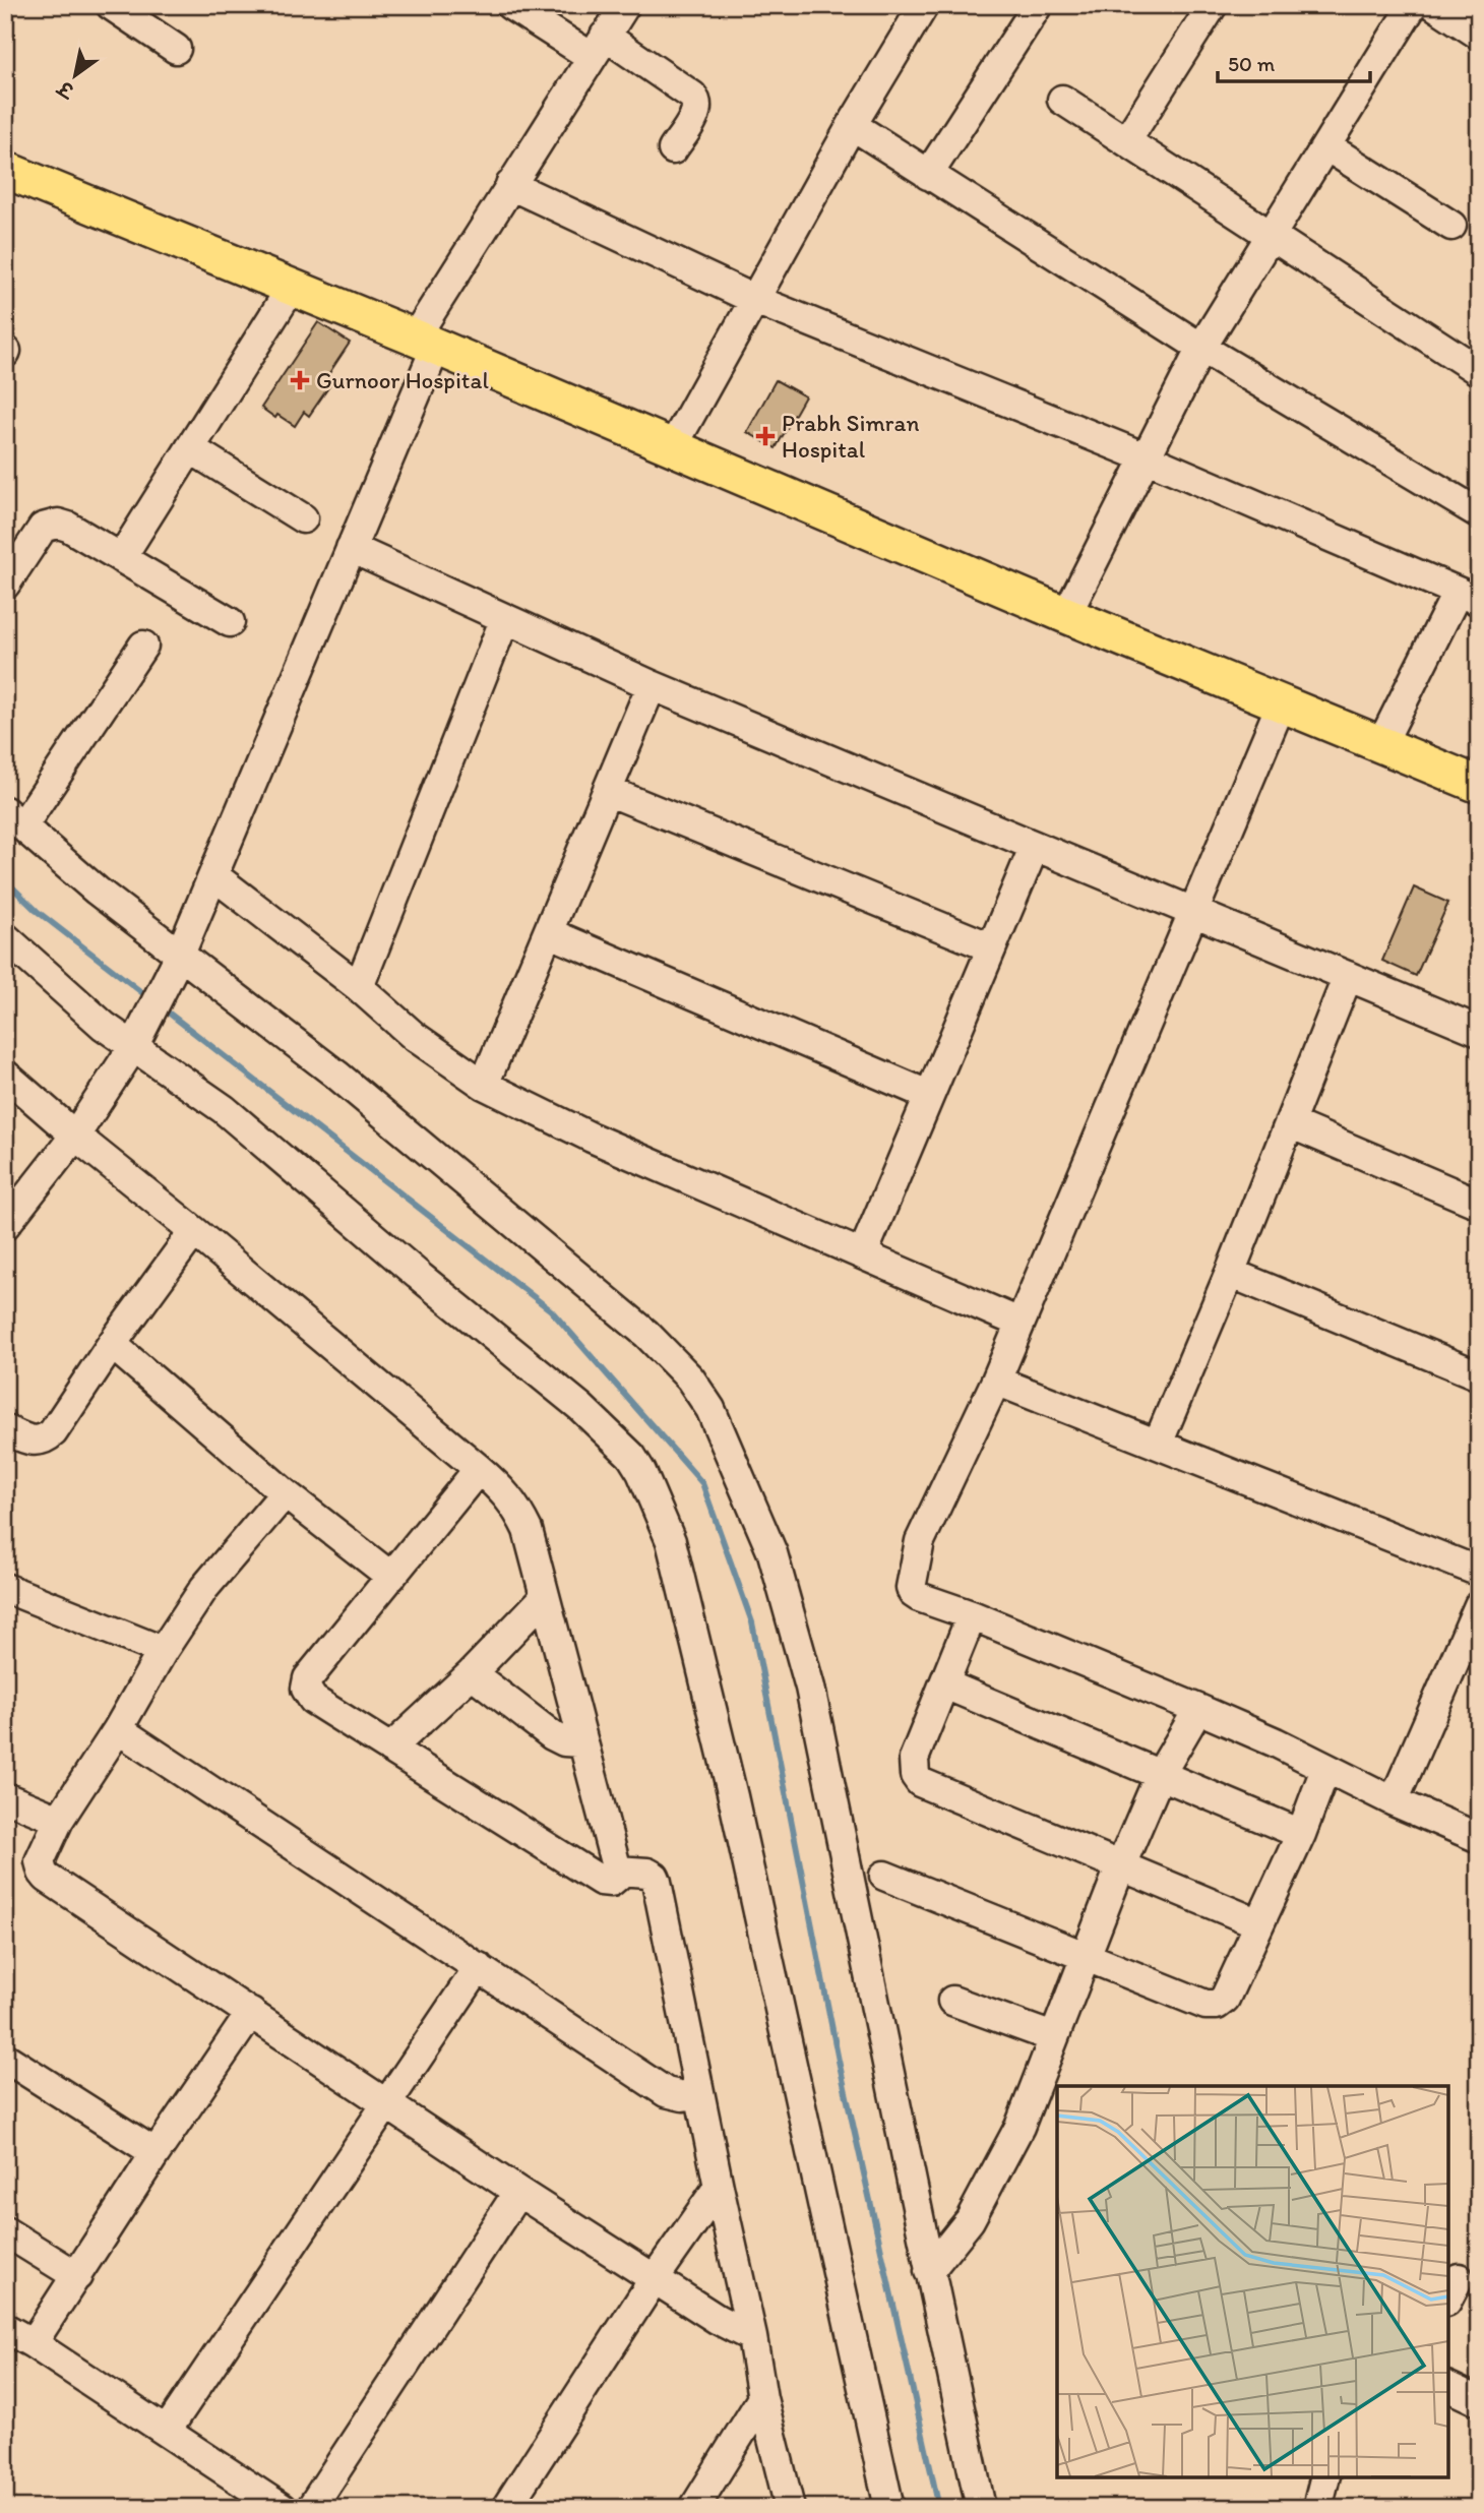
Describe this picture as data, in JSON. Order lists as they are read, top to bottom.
{
  "places": {
    "health": ["Gurnoor Hospital", "Prabh Simran Hospital"]
  },
  "scale_bar": "50 m",
  "north": "bottom left"
}
